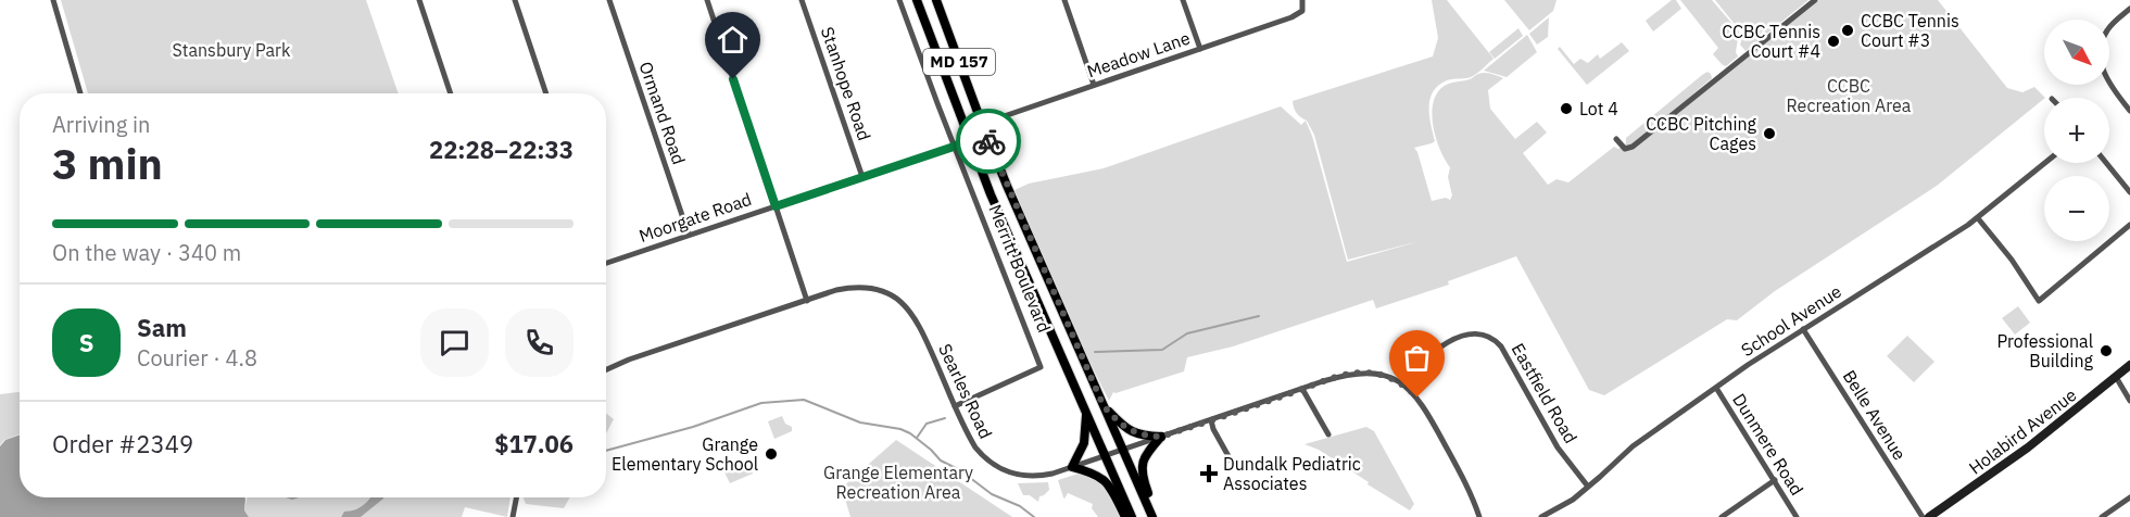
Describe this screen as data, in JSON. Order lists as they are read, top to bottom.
{
  "streets": {
    "main road": ["MD 157", "Merritt Boulevard", "Holabird Avenue"],
    "street": [
      "Meadow Lane",
      "Stanhope Road",
      "Ormand Road",
      "Moorgate Road",
      "School Avenue",
      "Searles Road",
      "Eastfield Road",
      "Belle Avenue",
      "Dunmere Road"
    ]
  },
  "crossings": [
    ["Meadow Lane", "Moorgate Road"],
    ["Meadow Lane", "Merritt Boulevard"],
    ["Stanhope Road", "Moorgate Road"],
    ["Ormand Road", "Moorgate Road"],
    ["Moorgate Road", "Merritt Boulevard"],
    ["Merritt Boulevard", "Searles Road"],
    ["School Avenue", "Eastfield Road"],
    ["School Avenue", "Belle Avenue"],
    ["School Avenue", "Dunmere Road"],
    ["Searles Road", "Eastfield Road"]
  ],
  "parks": ["Stansbury Park", "CCBC Recreation Area", "Grange Elementary Recreation Area"],
  "places": {
    "other": [
      "CCBC Tennis Court #3",
      "CCBC Tennis Court #4",
      "Lot 4",
      "CCBC Pitching Cages",
      "Professional Building",
      "Grange Elementary School"
    ],
    "health": ["Dundalk Pediatric Associates"]
  },
  "north": "bottom right",
  "page": {
    "map_buttons": ["+", "−"],
    "heading": ["3 min", "Arriving in", "22:28–22:33"],
    "panel": [
      "Sam",
      "Courier · 4.8",
      "Order #2349",
      "$17.06"
    ],
    "bar": "On the way · 340 m",
    "round": "S"
  }
}
